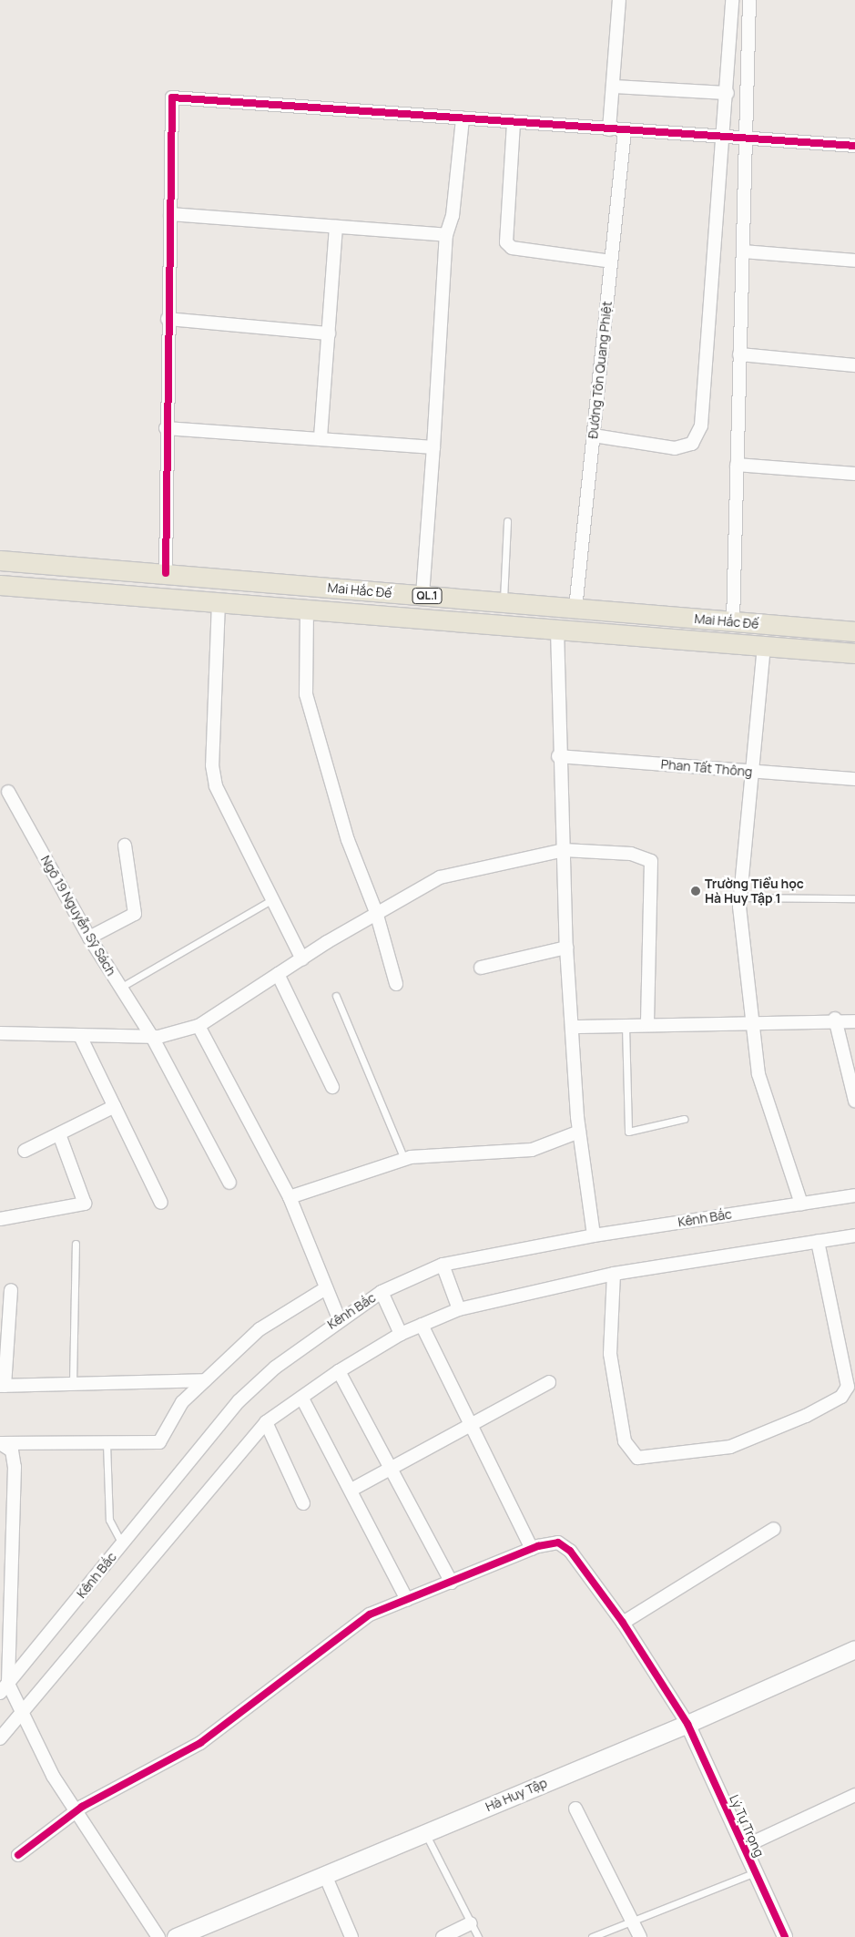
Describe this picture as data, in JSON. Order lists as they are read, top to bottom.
{
  "streets": {
    "main road": ["Mai Hắc Đế", "QL.1", "Hà Huy Tập"],
    "street": [
      "Đường Tôn Quang Phiệt",
      "Phan Tất Thông",
      "Ngõ 19 Nguyễn Sỹ Sách",
      "Kênh Bắc",
      "Lý Tự Trọng"
    ]
  },
  "crossings": [
    ["Đường Tôn Quang Phiệt", "Mai Hắc Đế"],
    ["Hà Huy Tập", "Lý Tự Trọng"]
  ],
  "places": ["Trường Tiểu học Hà Huy Tập 1"]
}
